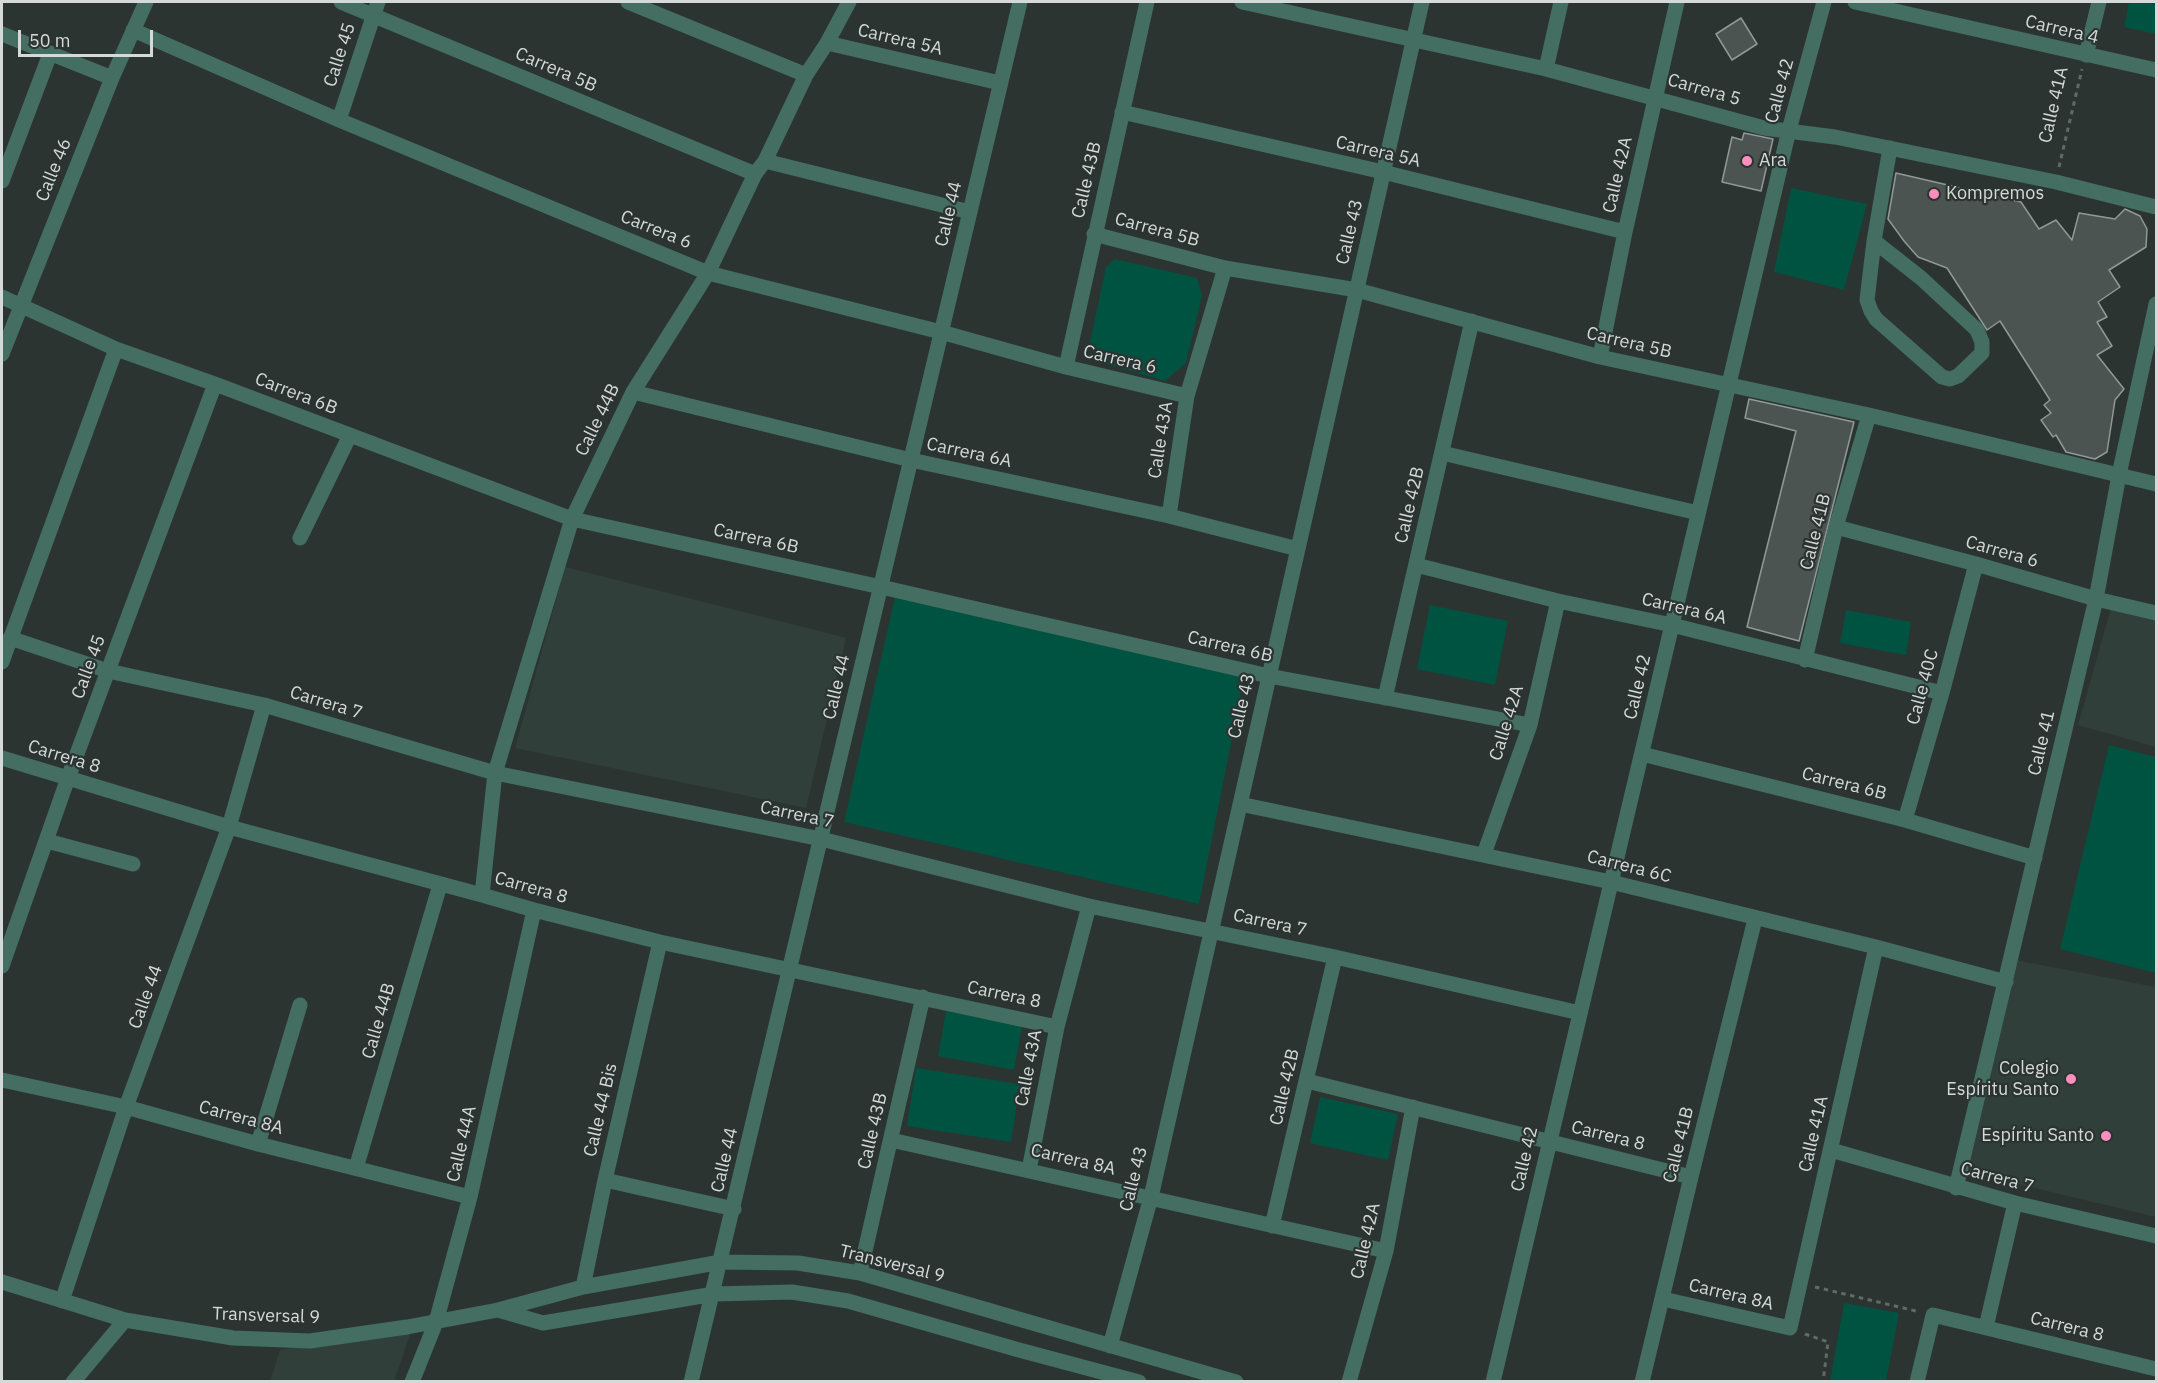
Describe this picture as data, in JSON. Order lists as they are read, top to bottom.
{
  "streets": {
    "street": [
      "Carrera 4",
      "Carrera 5A",
      "Calle 45",
      "Carrera 5B",
      "Carrera 5",
      "Calle 42",
      "Calle 41A",
      "Calle 46",
      "Calle 42A",
      "Calle 43B",
      "Calle 44",
      "Carrera 6",
      "Calle 43",
      "Carrera 6B",
      "Calle 44B",
      "Calle 43A",
      "Carrera 6A",
      "Calle 42B",
      "Calle 41B",
      "Calle 40C",
      "Carrera 7",
      "Calle 41",
      "Carrera 8",
      "Carrera 6C",
      "Calle 44 Bis",
      "Carrera 8A",
      "Calle 44A",
      "Transversal 9"
    ]
  },
  "crossings": [
    ["Carrera 4", "Calle 41A"],
    ["Carrera 5A", "Calle 42A"],
    ["Carrera 5A", "Calle 43B"],
    ["Carrera 5A", "Calle 44"],
    ["Carrera 5A", "Calle 43"],
    ["Carrera 5A", "Calle 44B"],
    ["Calle 45", "Carrera 5B"],
    ["Calle 45", "Carrera 6"],
    ["Calle 45", "Carrera 6B"],
    ["Calle 45", "Carrera 7"],
    ["Calle 45", "Carrera 8"],
    ["Carrera 5B", "Calle 42"],
    ["Carrera 5B", "Calle 42A"],
    ["Carrera 5B", "Calle 43B"],
    ["Carrera 5B", "Calle 43"],
    ["Carrera 5B", "Calle 44B"],
    ["Carrera 5B", "Calle 43A"],
    ["Carrera 5B", "Calle 42B"],
    ["Carrera 5B", "Calle 41B"],
    ["Carrera 5B", "Calle 41"],
    ["Carrera 5", "Calle 42"],
    ["Carrera 5", "Calle 41A"],
    ["Carrera 5", "Calle 42A"],
    ["Carrera 5", "Calle 43"],
    ["Calle 42", "Carrera 6B"],
    ["Calle 42", "Carrera 6A"],
    ["Calle 42", "Carrera 7"],
    ["Calle 42", "Carrera 8"],
    ["Calle 42", "Carrera 6C"],
    ["Calle 41A", "Carrera 7"],
    ["Calle 41A", "Carrera 6C"],
    ["Calle 41A", "Carrera 8A"],
    ["Calle 46", "Carrera 6"],
    ["Calle 46", "Carrera 6B"],
    ["Calle 42A", "Carrera 6B"],
    ["Calle 42A", "Carrera 6A"],
    ["Calle 42A", "Carrera 8"],
    ["Calle 42A", "Carrera 6C"],
    ["Calle 42A", "Carrera 8A"],
    ["Calle 43B", "Carrera 6"],
    ["Calle 43B", "Carrera 8"],
    ["Calle 43B", "Carrera 8A"],
    ["Calle 43B", "Transversal 9"],
    ["Calle 44", "Carrera 6"],
    ["Calle 44", "Carrera 6B"],
    ["Calle 44", "Carrera 6A"],
    ["Calle 44", "Carrera 7"],
    ["Calle 44", "Carrera 8"],
    ["Calle 44", "Carrera 8A"],
    ["Calle 44", "Transversal 9"],
    ["Carrera 6", "Calle 44B"],
    ["Carrera 6", "Calle 43A"],
    ["Carrera 6", "Calle 41B"],
    ["Carrera 6", "Calle 40C"],
    ["Carrera 6", "Calle 41"],
    ["Calle 43", "Carrera 6B"],
    ["Calle 43", "Carrera 6A"],
    ["Calle 43", "Carrera 7"],
    ["Calle 43", "Carrera 6C"],
    ["Calle 43", "Carrera 8A"],
    ["Calle 43", "Transversal 9"],
    ["Carrera 6B", "Calle 44B"],
    ["Carrera 6B", "Calle 42B"],
    ["Carrera 6B", "Calle 40C"],
    ["Carrera 6B", "Calle 41"],
    ["Calle 44B", "Carrera 6A"],
    ["Calle 44B", "Carrera 7"],
    ["Calle 44B", "Carrera 8"],
    ["Calle 44B", "Carrera 8A"],
    ["Calle 43A", "Carrera 6A"],
    ["Calle 43A", "Carrera 7"],
    ["Calle 43A", "Carrera 8"],
    ["Calle 43A", "Carrera 8A"],
    ["Carrera 6A", "Calle 42B"],
    ["Carrera 6A", "Calle 41B"],
    ["Carrera 6A", "Calle 40C"],
    ["Calle 42B", "Carrera 7"],
    ["Calle 42B", "Carrera 8"],
    ["Calle 42B", "Carrera 8A"],
    ["Calle 41B", "Carrera 8"],
    ["Calle 41B", "Carrera 6C"],
    ["Calle 41B", "Carrera 8A"],
    ["Carrera 7", "Calle 41"],
    ["Calle 41", "Carrera 6C"],
    ["Carrera 8", "Calle 44 Bis"],
    ["Carrera 8", "Calle 44A"],
    ["Calle 44 Bis", "Transversal 9"],
    ["Carrera 8A", "Calle 44A"],
    ["Calle 44A", "Transversal 9"]
  ],
  "places": [
    "Ara",
    "Kompremos",
    "Colegio Espíritu Santo",
    "Espíritu Santo"
  ],
  "scale_bar": "50 m"
}
